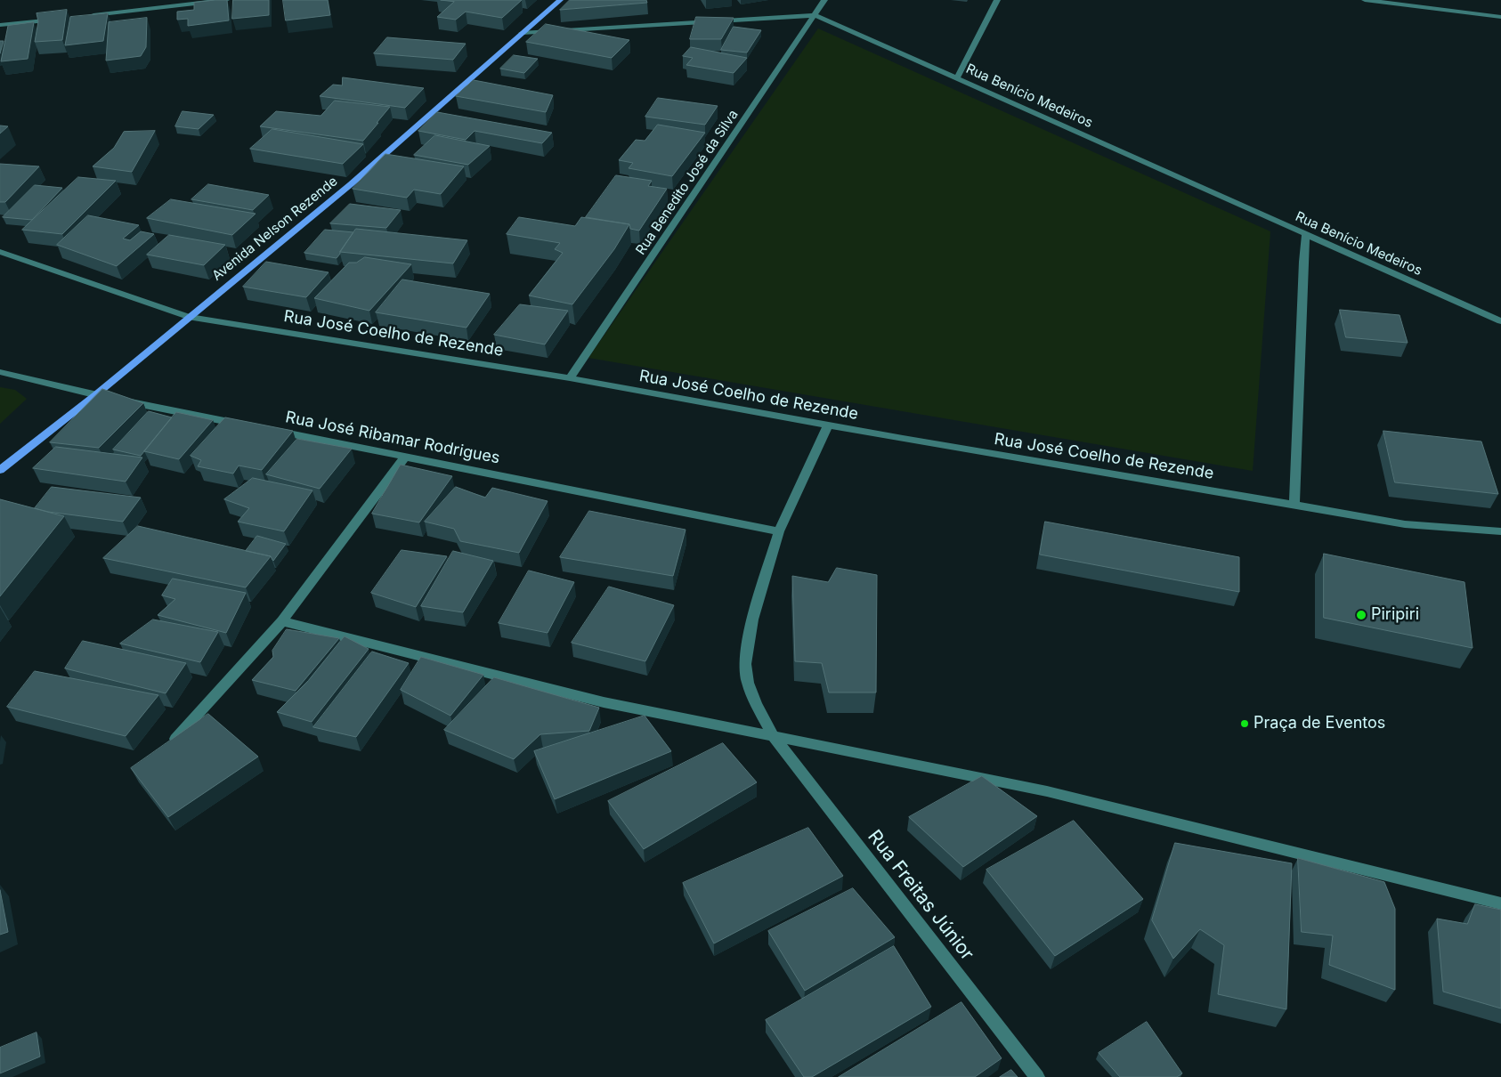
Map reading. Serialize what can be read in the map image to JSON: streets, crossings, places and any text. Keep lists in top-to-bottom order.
{
  "streets": {
    "main road": ["Avenida Nelson Rezende"],
    "street": [
      "Rua Benício Medeiros",
      "Rua Benedito José da Silva",
      "Rua José Coelho de Rezende",
      "Rua José Ribamar Rodrigues",
      "Rua Freitas Júnior"
    ]
  },
  "crossings": [
    ["Rua Benício Medeiros", "Rua Benedito José da Silva"],
    ["Rua Benício Medeiros", "Avenida Nelson Rezende"],
    ["Rua Benedito José da Silva", "Rua José Coelho de Rezende"],
    ["Avenida Nelson Rezende", "Rua José Coelho de Rezende"],
    ["Rua José Coelho de Rezende", "Rua Freitas Júnior"],
    ["Rua José Ribamar Rodrigues", "Rua Freitas Júnior"]
  ],
  "places": ["Piripiri", "Praça de Eventos"]
}
